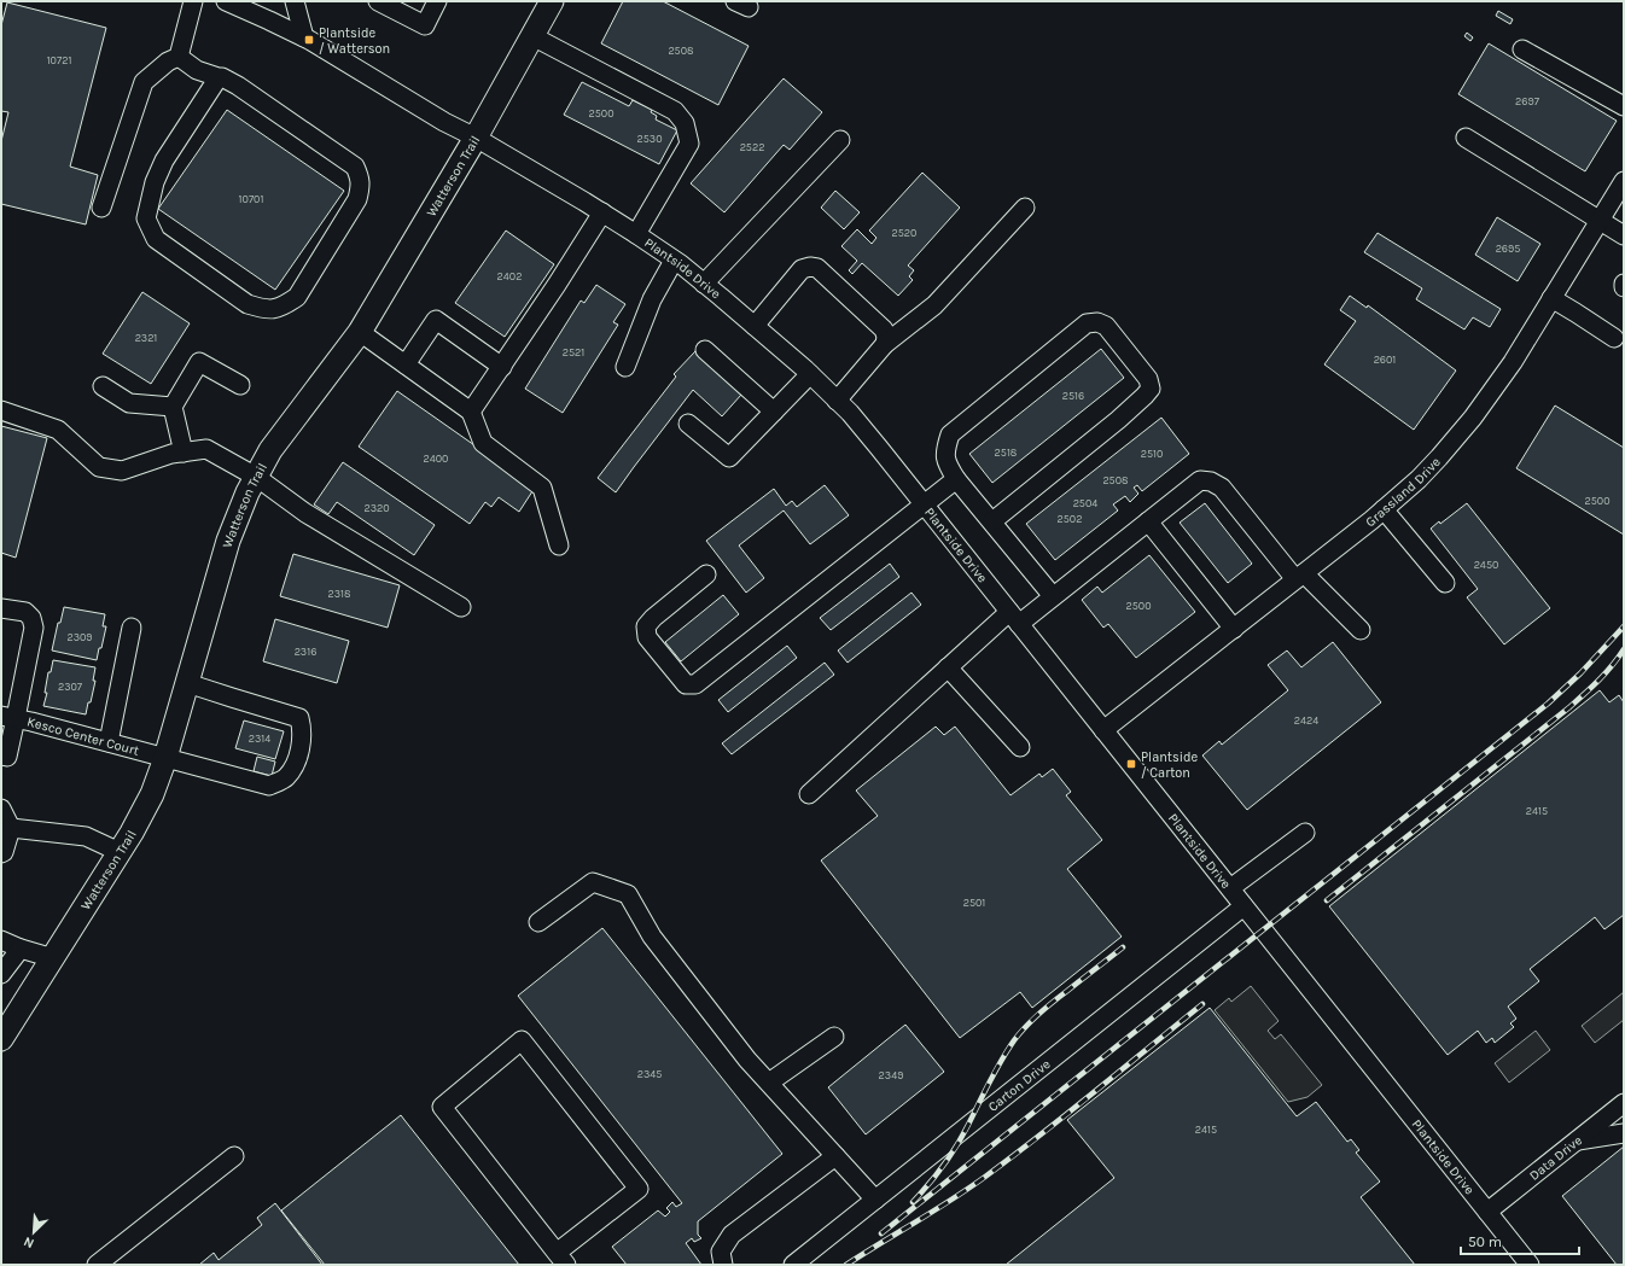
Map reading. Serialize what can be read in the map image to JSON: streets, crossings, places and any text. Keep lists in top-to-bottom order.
{
  "streets": {
    "main road": ["Watterson Trail"],
    "street": [
      "Plantside Drive",
      "Grassland Drive",
      "Kesco Center Court",
      "Carton Drive",
      "Data Drive"
    ]
  },
  "crossings": [
    ["Watterson Trail", "Plantside Drive"],
    ["Watterson Trail", "Kesco Center Court"],
    ["Plantside Drive", "Grassland Drive"],
    ["Plantside Drive", "Carton Drive"],
    ["Plantside Drive", "Data Drive"]
  ],
  "places": {
    "transit": ["Plantside / Watterson", "Plantside / Carton"]
  },
  "house_numbers": [
    "2508",
    "10721",
    "2697",
    "2500",
    "2530",
    "2522",
    "10701",
    "2520",
    "2695",
    "2402",
    "2321",
    "2521",
    "2601",
    "2516",
    "2518",
    "2510",
    "2400",
    "2508",
    "2500",
    "2504",
    "2320",
    "2502",
    "2450",
    "2318",
    "2500",
    "2309",
    "2316",
    "2307",
    "2424",
    "2314",
    "2415",
    "2501",
    "2345",
    "2349",
    "2415"
  ],
  "scale_bar": "50 m",
  "north": "bottom left"
}
